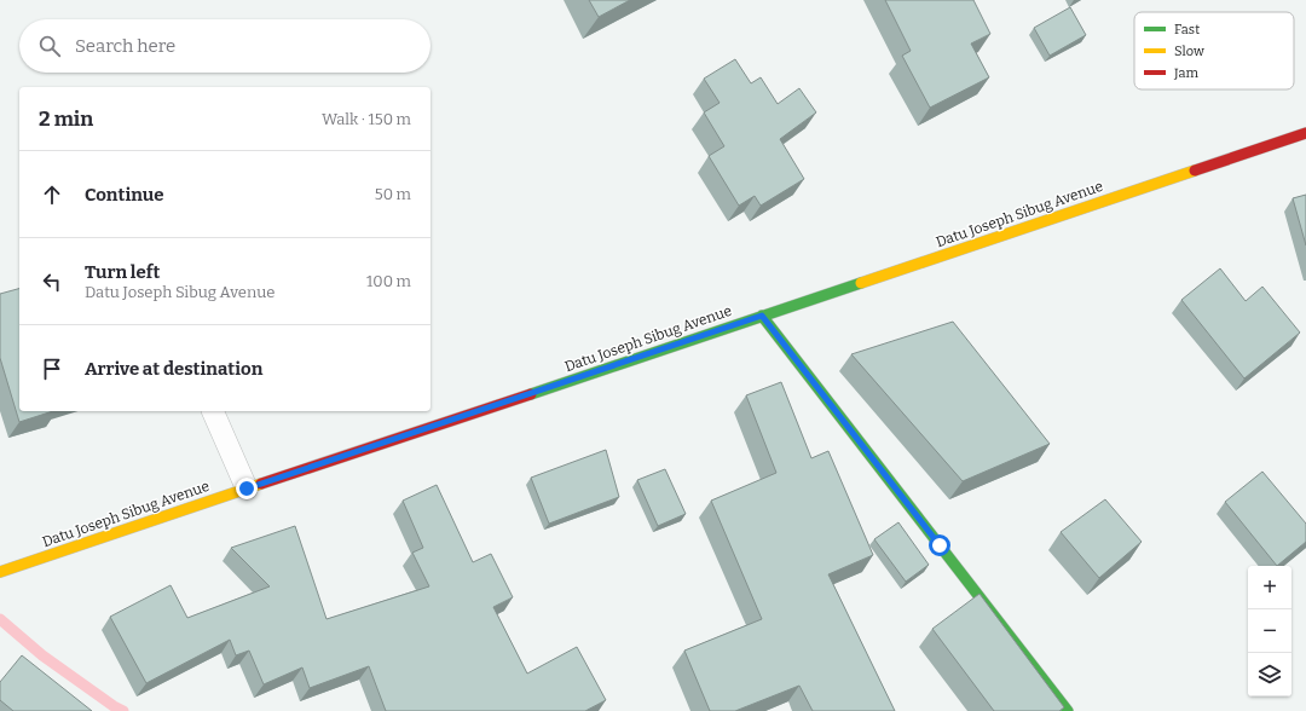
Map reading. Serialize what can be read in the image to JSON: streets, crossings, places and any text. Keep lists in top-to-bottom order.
{
  "streets": {
    "main road": ["Datu Joseph Sibug Avenue"]
  },
  "legend": ["Fast", "Slow", "Jam"],
  "page": {
    "search": "Search here",
    "heading": ["2 min", "Walk · 150 m"],
    "list": [
      ["Continue", "50 m"],
      ["Turn left", "Datu Joseph Sibug Avenue", "100 m"],
      "Arrive at destination"
    ],
    "map_buttons": ["+", "−"]
  }
}
